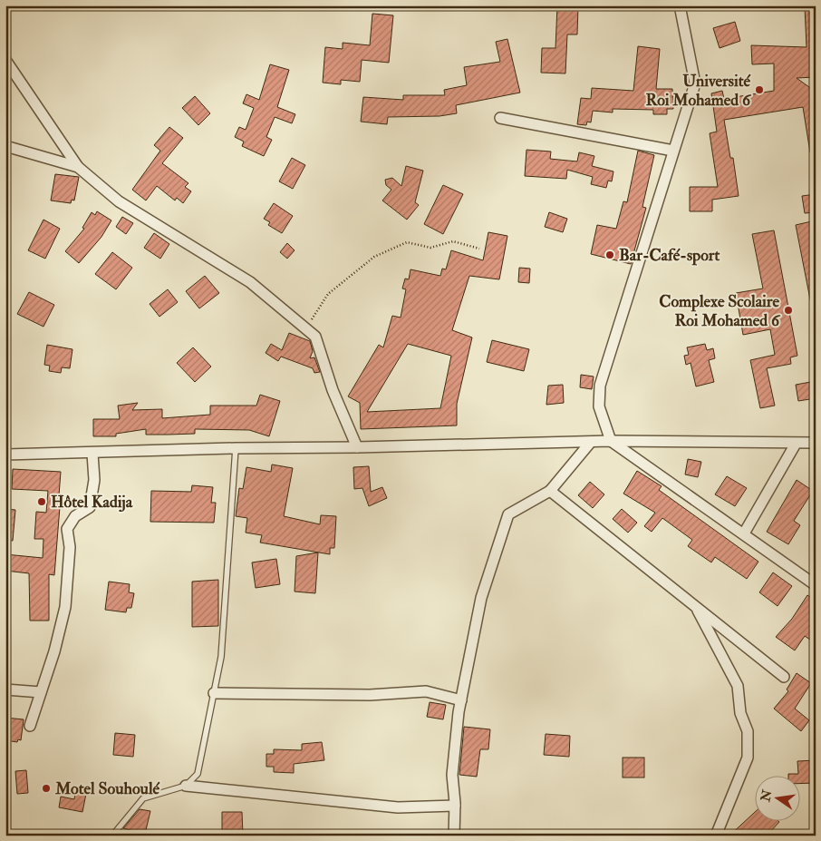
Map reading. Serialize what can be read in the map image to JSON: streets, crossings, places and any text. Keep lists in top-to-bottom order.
{
  "places": [
    "Université Roi Mohamed 6",
    "Bar-Café-sport",
    "Complexe Scolaire Roi Mohamed 6",
    "Hôtel Kadija",
    "Motel Souhoulé"
  ],
  "north": "left"
}
